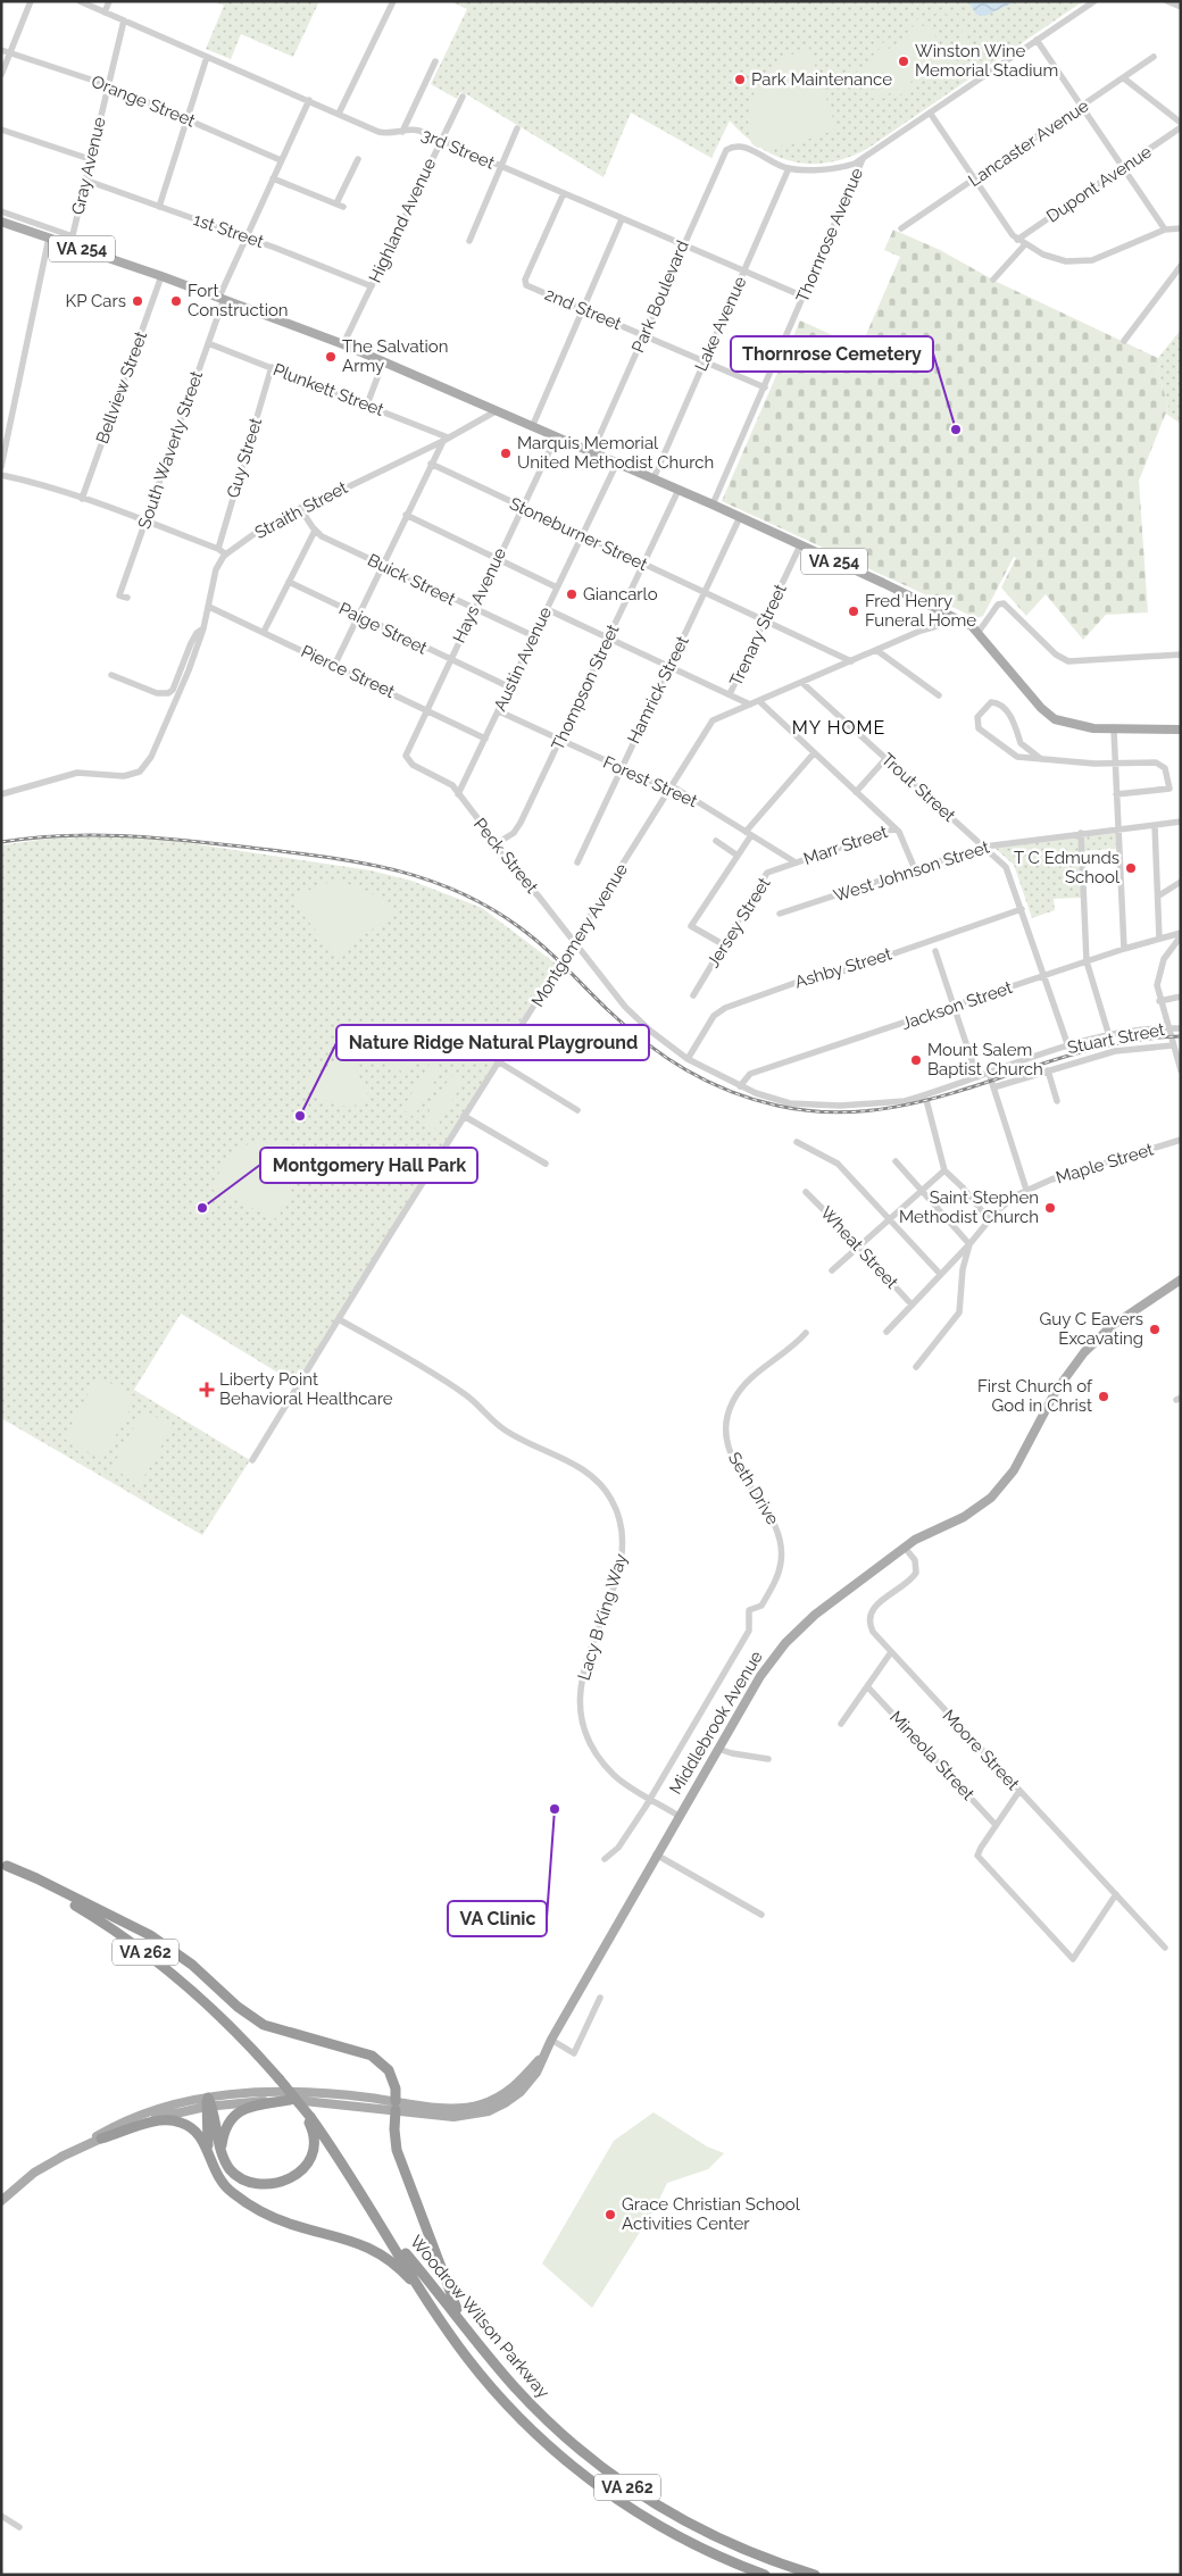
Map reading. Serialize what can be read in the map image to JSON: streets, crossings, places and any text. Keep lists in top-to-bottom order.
{
  "streets": {
    "highway": ["VA 262", "Woodrow Wilson Parkway"],
    "main road": ["VA 254", "Middlebrook Avenue"],
    "street": [
      "Orange Street",
      "Lancaster Avenue",
      "3rd Street",
      "Gray Avenue",
      "Dupont Avenue",
      "Highland Avenue",
      "1st Street",
      "Thornrose Avenue",
      "Park Boulevard",
      "2nd Street",
      "Lake Avenue",
      "Bellview Street",
      "Plunkett Street",
      "South Waverly Street",
      "Guy Street",
      "Straith Street",
      "Stoneburner Street",
      "Buick Street",
      "Hays Avenue",
      "Paige Street",
      "Trenary Street",
      "Austin Avenue",
      "Pierce Street",
      "Thompson Street",
      "Hamrick Street",
      "Forest Street",
      "Trout Street",
      "Marr Street",
      "Peck Street",
      "West Johnson Street",
      "Jersey Street",
      "Montgomery Avenue",
      "Ashby Street",
      "Jackson Street",
      "Stuart Street",
      "Maple Street",
      "Wheat Street",
      "Seth Drive",
      "Lacy B King Way",
      "Moore Street",
      "Mineola Street"
    ]
  },
  "crossings": [
    ["Orange Street", "Gray Avenue"],
    ["Orange Street", "South Waverly Street"],
    ["3rd Street", "Gray Avenue"],
    ["3rd Street", "Highland Avenue"],
    ["3rd Street", "Thornrose Avenue"],
    ["3rd Street", "Park Boulevard"],
    ["3rd Street", "2nd Street"],
    ["3rd Street", "Lake Avenue"],
    ["3rd Street", "South Waverly Street"],
    ["Gray Avenue", "1st Street"],
    ["Gray Avenue", "VA 254"],
    ["Highland Avenue", "1st Street"],
    ["Highland Avenue", "VA 254"],
    ["1st Street", "South Waverly Street"],
    ["Thornrose Avenue", "VA 254"],
    ["Thornrose Avenue", "2nd Street"],
    ["VA 254", "Park Boulevard"],
    ["VA 254", "Lake Avenue"],
    ["VA 254", "Bellview Street"],
    ["VA 254", "South Waverly Street"],
    ["VA 254", "Straith Street"],
    ["VA 254", "Hays Avenue"],
    ["VA 254", "Trenary Street"],
    ["VA 254", "Austin Avenue"],
    ["VA 254", "Thompson Street"],
    ["VA 254", "Hamrick Street"],
    ["VA 254", "Montgomery Avenue"],
    ["Park Boulevard", "2nd Street"],
    ["Park Boulevard", "Lake Avenue"],
    ["2nd Street", "Lake Avenue"],
    ["Plunkett Street", "South Waverly Street"],
    ["Plunkett Street", "Guy Street"],
    ["Plunkett Street", "Straith Street"],
    ["Straith Street", "Pierce Street"],
    ["Stoneburner Street", "Hays Avenue"],
    ["Stoneburner Street", "Trenary Street"],
    ["Stoneburner Street", "Austin Avenue"],
    ["Stoneburner Street", "Thompson Street"],
    ["Stoneburner Street", "Hamrick Street"],
    ["Stoneburner Street", "Montgomery Avenue"],
    ["Buick Street", "Hays Avenue"],
    ["Buick Street", "Austin Avenue"],
    ["Hays Avenue", "Paige Street"],
    ["Hays Avenue", "Pierce Street"],
    ["Hays Avenue", "Peck Street"],
    ["Paige Street", "Austin Avenue"],
    ["Austin Avenue", "Pierce Street"],
    ["Austin Avenue", "Forest Street"],
    ["Austin Avenue", "Peck Street"],
    ["Thompson Street", "Forest Street"],
    ["Thompson Street", "Peck Street"],
    ["Hamrick Street", "Forest Street"],
    ["Forest Street", "Marr Street"],
    ["Forest Street", "Jersey Street"],
    ["Forest Street", "Montgomery Avenue"],
    ["Trout Street", "West Johnson Street"],
    ["Trout Street", "Montgomery Avenue"],
    ["Trout Street", "Ashby Street"],
    ["Trout Street", "Jackson Street"],
    ["Trout Street", "Stuart Street"],
    ["Marr Street", "Jersey Street"],
    ["Peck Street", "Montgomery Avenue"],
    ["Peck Street", "Stuart Street"],
    ["Montgomery Avenue", "Stuart Street"],
    ["Montgomery Avenue", "Lacy B King Way"],
    ["Ashby Street", "Stuart Street"],
    ["Jackson Street", "Stuart Street"],
    ["Maple Street", "Wheat Street"],
    ["Seth Drive", "Lacy B King Way"],
    ["Lacy B King Way", "Middlebrook Avenue"],
    ["Middlebrook Avenue", "Moore Street"],
    ["VA 262", "Woodrow Wilson Parkway"]
  ],
  "districts": ["MY HOME"],
  "places": {
    "other": [
      "Winston Wine Memorial Stadium",
      "Park Maintenance",
      "KP Cars",
      "Fort Construction",
      "The Salvation Army",
      "Thornrose Cemetery",
      "Marquis Memorial United Methodist Church",
      "Giancarlo",
      "Fred Henry Funeral Home",
      "T C Edmunds School",
      "Mount Salem Baptist Church",
      "Nature Ridge Natural Playground",
      "Montgomery Hall Park",
      "Saint Stephen Methodist Church",
      "Guy C Eavers Excavating",
      "First Church of God in Christ",
      "VA Clinic",
      "Grace Christian School Activities Center"
    ],
    "health": ["Liberty Point Behavioral Healthcare"]
  }
}
